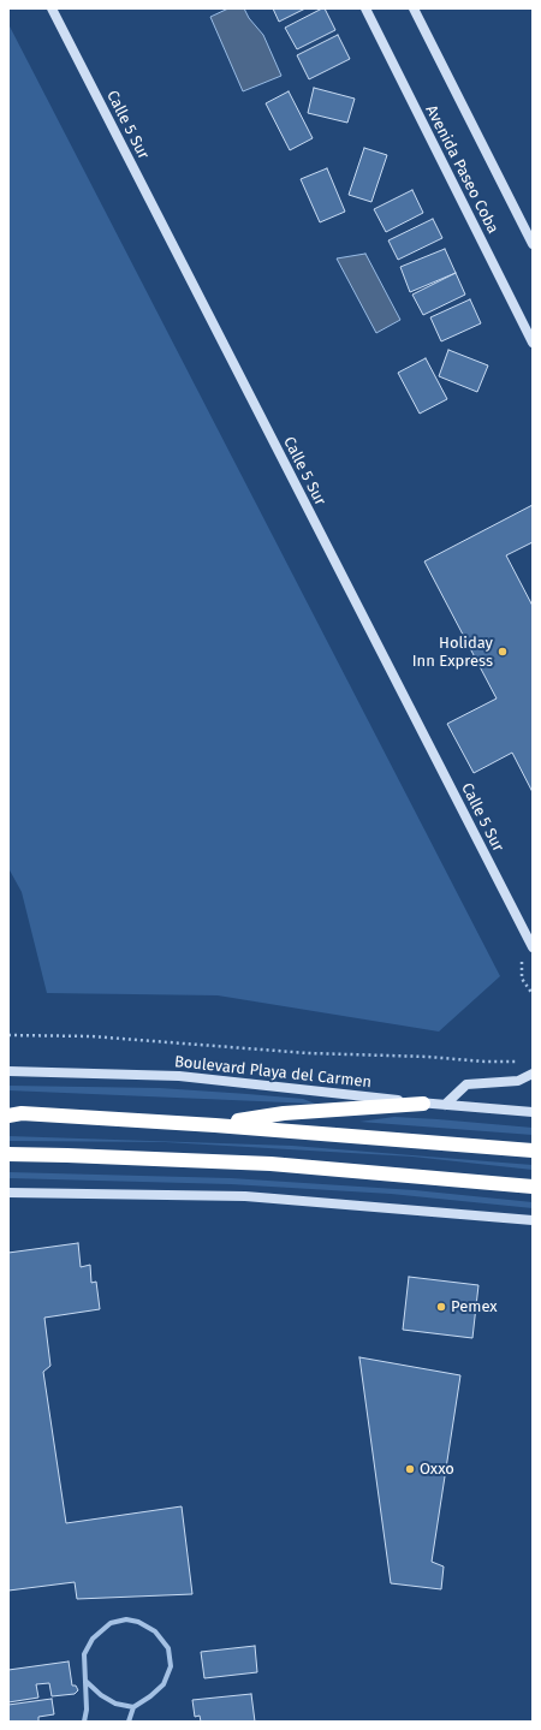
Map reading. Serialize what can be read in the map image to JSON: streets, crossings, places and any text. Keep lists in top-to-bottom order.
{
  "streets": {
    "main road": ["Calle 5 Sur", "Avenida Paseo Coba", "Boulevard Playa del Carmen"]
  },
  "places": ["Holiday Inn Express", "Pemex", "Oxxo"]
}
